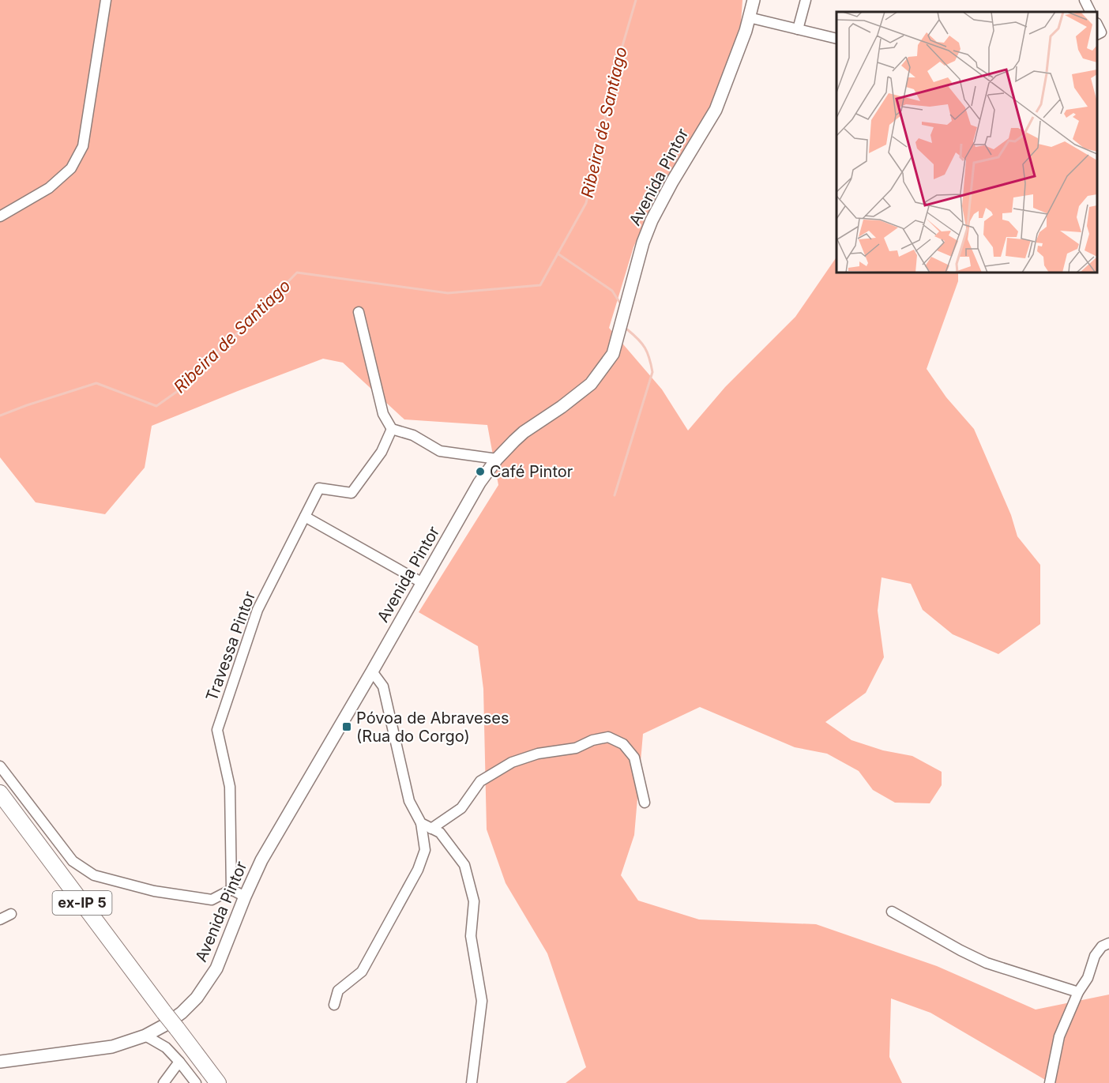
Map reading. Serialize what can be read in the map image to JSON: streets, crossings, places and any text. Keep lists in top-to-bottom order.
{
  "streets": {
    "highway": ["ex-IP 5"],
    "street": ["Avenida Pintor", "Travessa Pintor"]
  },
  "water": ["Ribeira de Santiago"],
  "places": {
    "other": ["Café Pintor"],
    "transit": ["Póvoa de Abraveses (Rua do Corgo)"]
  }
}
